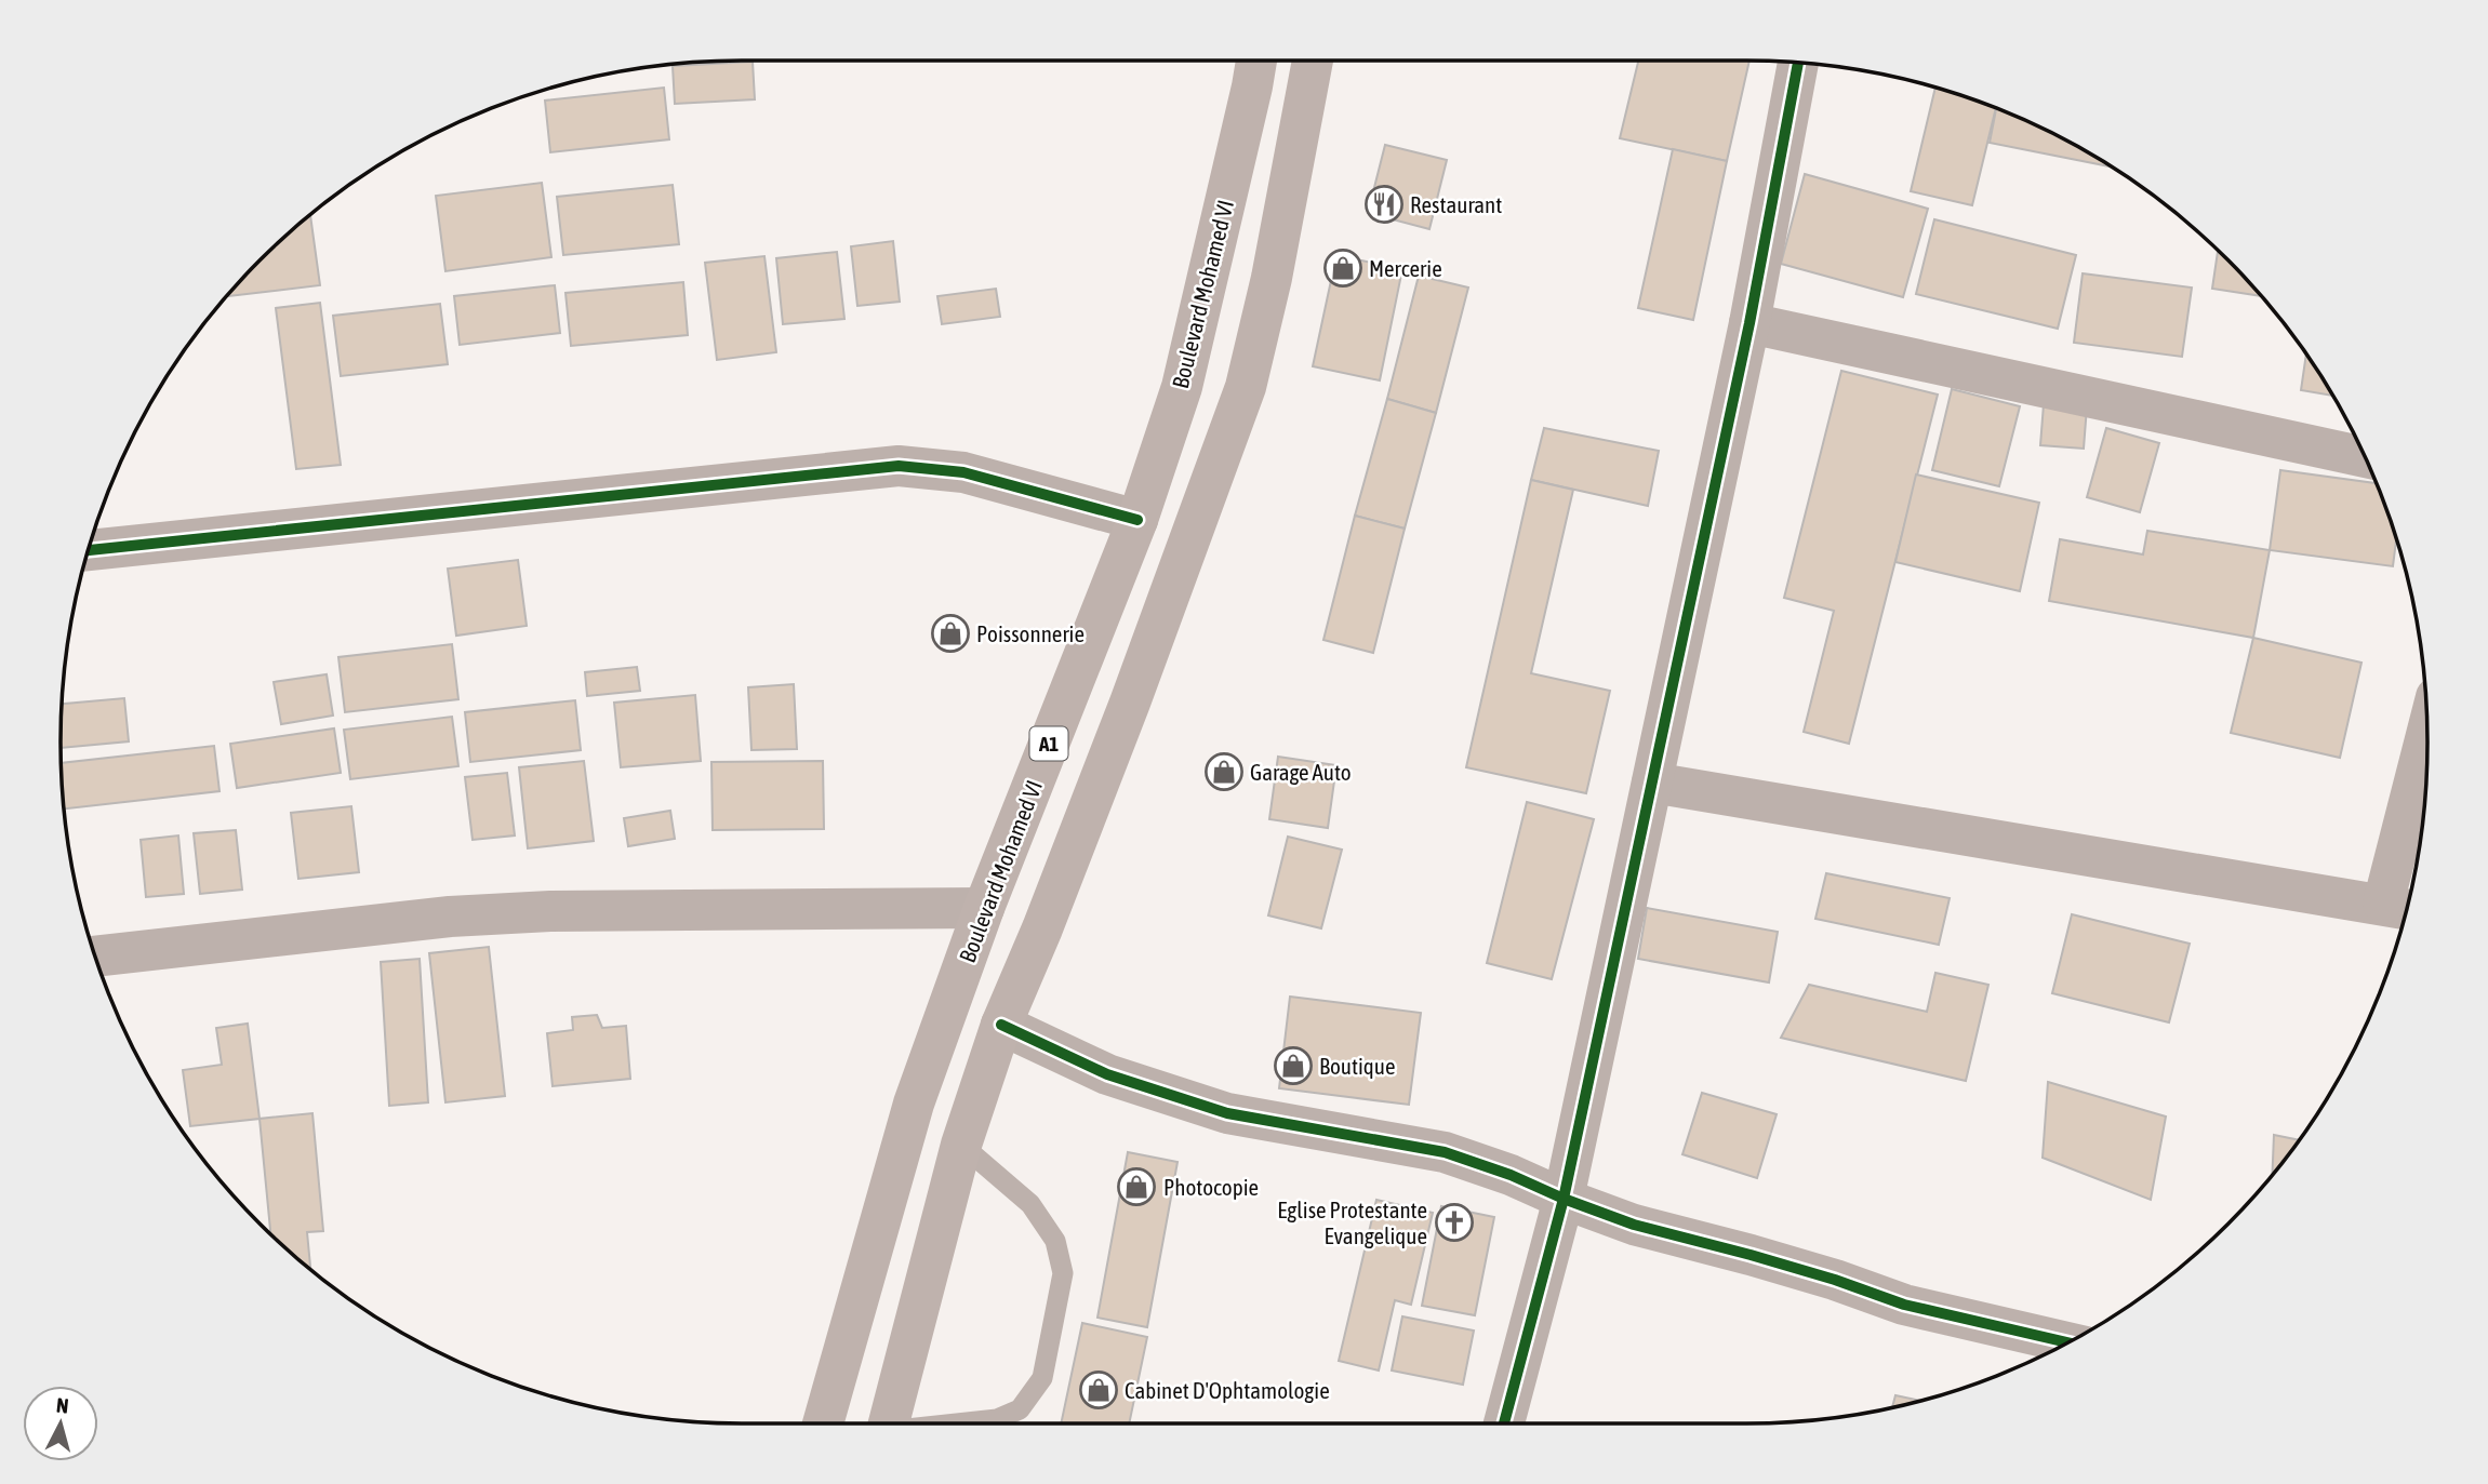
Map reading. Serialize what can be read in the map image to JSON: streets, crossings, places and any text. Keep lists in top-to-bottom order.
{
  "streets": {
    "main road": ["Boulevard Mohamed VI", "A1"]
  },
  "places": {
    "restaurant": ["Restaurant"],
    "shop": [
      "Mercerie",
      "Poissonnerie",
      "Garage Auto",
      "Boutique",
      "Photocopie",
      "Cabinet D'Ophtamologie"
    ],
    "church": ["Eglise Protestante Evangelique"]
  },
  "north": "top"
}
